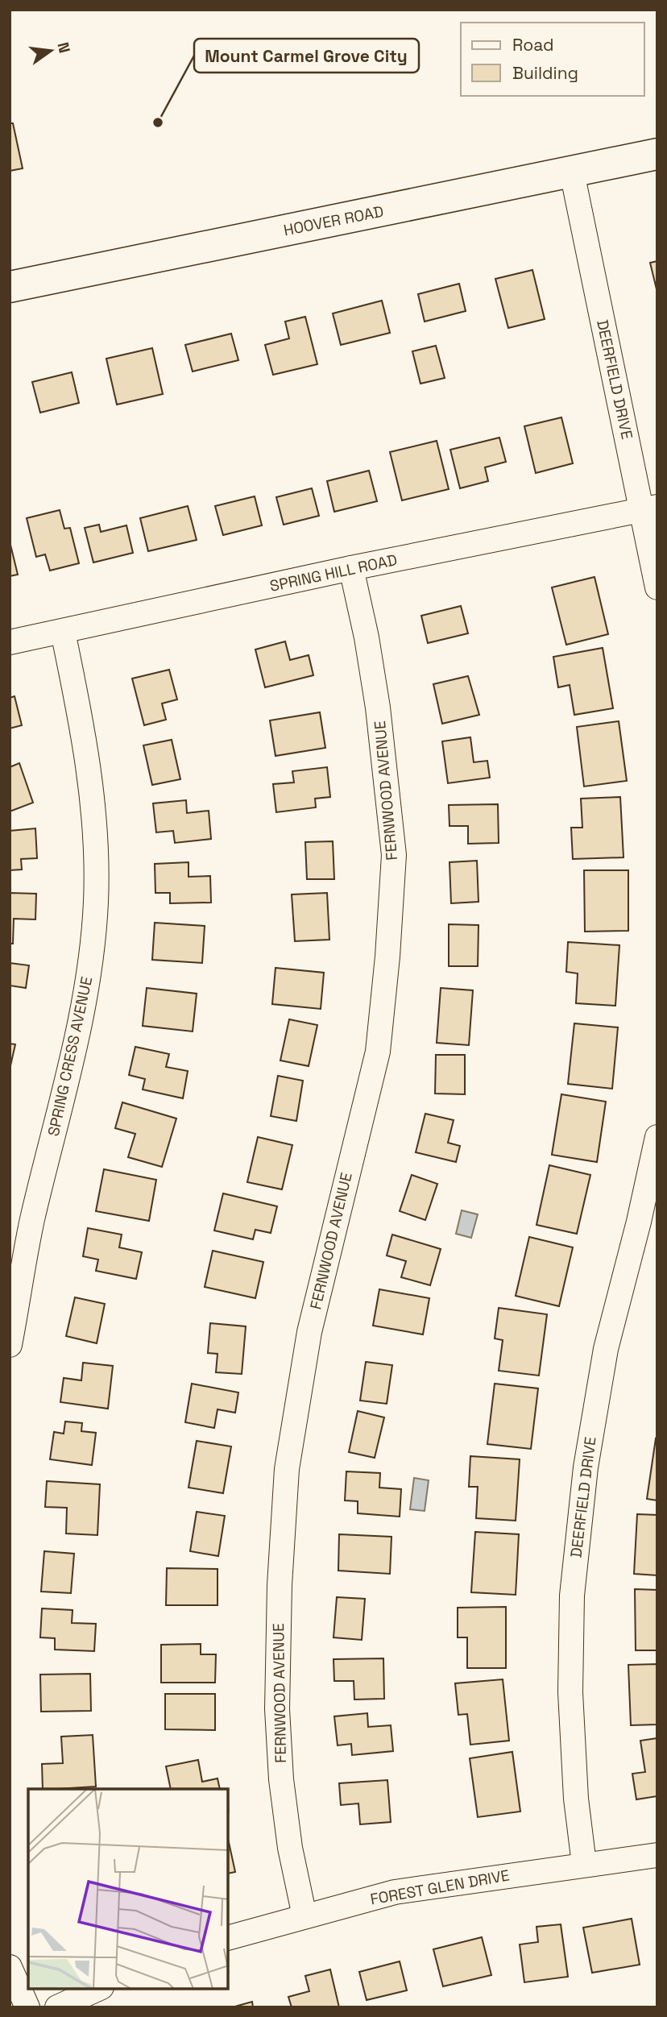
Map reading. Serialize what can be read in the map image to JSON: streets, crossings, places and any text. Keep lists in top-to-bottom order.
{
  "streets": {
    "main road": ["HOOVER ROAD"],
    "street": [
      "DEERFIELD DRIVE",
      "SPRING HILL ROAD",
      "FERNWOOD AVENUE",
      "SPRING CRESS AVENUE",
      "FOREST GLEN DRIVE"
    ]
  },
  "crossings": [
    ["HOOVER ROAD", "DEERFIELD DRIVE"],
    ["DEERFIELD DRIVE", "SPRING HILL ROAD"],
    ["DEERFIELD DRIVE", "FOREST GLEN DRIVE"],
    ["SPRING HILL ROAD", "FERNWOOD AVENUE"],
    ["SPRING HILL ROAD", "SPRING CRESS AVENUE"],
    ["FERNWOOD AVENUE", "FOREST GLEN DRIVE"]
  ],
  "places": ["Mount Carmel Grove City"],
  "legend": ["Road", "Building"],
  "north": "right"
}
